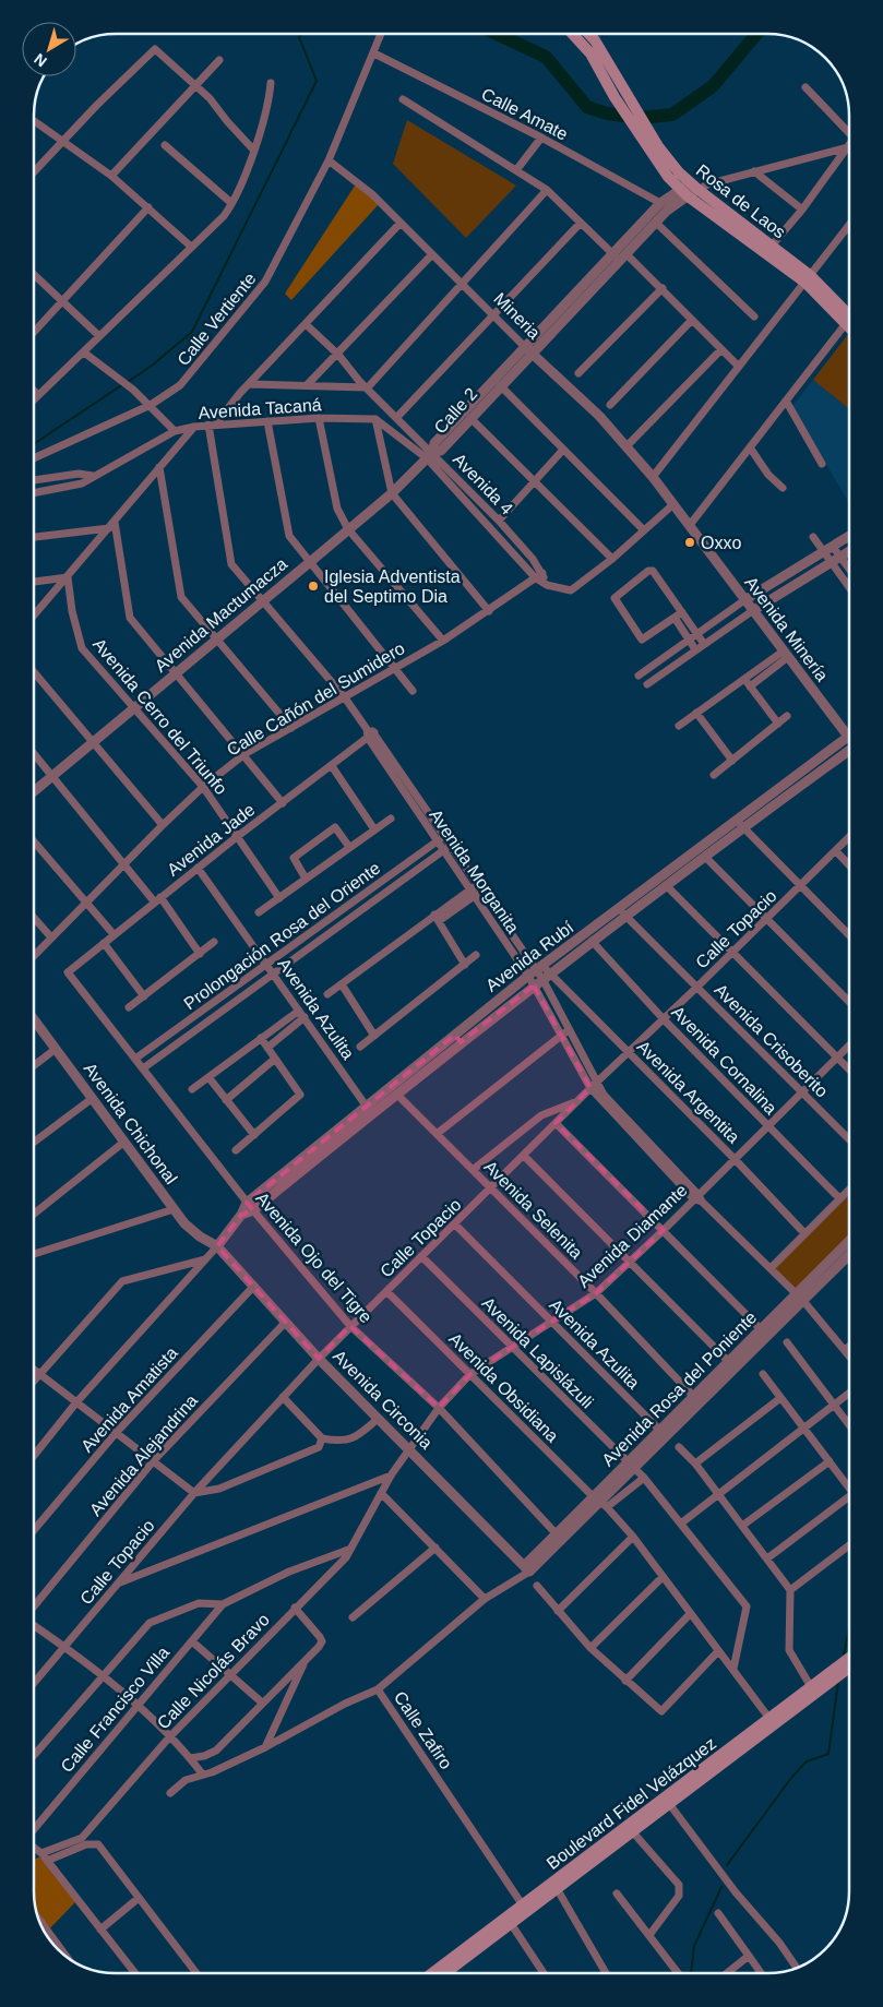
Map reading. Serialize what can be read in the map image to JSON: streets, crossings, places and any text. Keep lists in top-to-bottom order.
{
  "streets": {
    "main road": ["Rosa de Laos", "Boulevard Fidel Velázquez"],
    "street": [
      "Calle Amate",
      "Mineria",
      "Calle Vertiente",
      "Avenida Tacaná",
      "Calle 2",
      "Avenida 4",
      "Avenida Mactumacza",
      "Avenida Minería",
      "Calle Cañón del Sumidero",
      "Avenida Cerro del Triunfo",
      "Avenida Jade",
      "Avenida Morganita",
      "Calle Topacio",
      "Prolongación Rosa del Oriente",
      "Avenida Rubí",
      "Avenida Azulita",
      "Avenida Crisoberito",
      "Avenida Cornalina",
      "Avenida Argentita",
      "Avenida Chichonal",
      "Avenida Selenita",
      "Avenida Diamante",
      "Avenida Ojo del Tigre",
      "Avenida Lapislázuli",
      "Avenida Obsidiana",
      "Avenida Rosa del Poniente",
      "Avenida Amatista",
      "Avenida Circonia",
      "Avenida Alejandrina",
      "Calle Nicolás Bravo",
      "Calle Francisco Villa",
      "Calle Zafiro"
    ]
  },
  "crossings": [
    ["Calle Amate", "Calle Vertiente"],
    ["Calle Amate", "Calle 2"],
    ["Mineria", "Calle Vertiente"],
    ["Mineria", "Calle 2"],
    ["Mineria", "Avenida Minería"],
    ["Avenida Tacaná", "Avenida Morganita"],
    ["Calle 2", "Avenida 4"],
    ["Calle 2", "Avenida Mactumacza"],
    ["Avenida 4", "Avenida Mactumacza"],
    ["Avenida 4", "Calle Cañón del Sumidero"],
    ["Avenida Mactumacza", "Avenida Cerro del Triunfo"],
    ["Avenida Mactumacza", "Avenida Morganita"],
    ["Avenida Minería", "Avenida Rubí"],
    ["Calle Cañón del Sumidero", "Avenida Cerro del Triunfo"],
    ["Calle Cañón del Sumidero", "Avenida Morganita"],
    ["Avenida Cerro del Triunfo", "Avenida Jade"],
    ["Avenida Jade", "Avenida Morganita"],
    ["Avenida Jade", "Avenida Azulita"],
    ["Avenida Jade", "Avenida Ojo del Tigre"],
    ["Avenida Morganita", "Calle Topacio"],
    ["Avenida Morganita", "Prolongación Rosa del Oriente"],
    ["Avenida Morganita", "Avenida Rubí"],
    ["Avenida Morganita", "Avenida Argentita"],
    ["Calle Topacio", "Avenida Azulita"],
    ["Calle Topacio", "Avenida Crisoberito"],
    ["Calle Topacio", "Avenida Cornalina"],
    ["Calle Topacio", "Avenida Argentita"],
    ["Calle Topacio", "Avenida Selenita"],
    ["Calle Topacio", "Avenida Ojo del Tigre"],
    ["Calle Topacio", "Avenida Lapislázuli"],
    ["Calle Topacio", "Avenida Obsidiana"],
    ["Calle Topacio", "Avenida Circonia"],
    ["Prolongación Rosa del Oriente", "Avenida Azulita"],
    ["Prolongación Rosa del Oriente", "Avenida Ojo del Tigre"],
    ["Avenida Rubí", "Avenida Azulita"],
    ["Avenida Rubí", "Avenida Crisoberito"],
    ["Avenida Rubí", "Avenida Cornalina"],
    ["Avenida Rubí", "Avenida Argentita"],
    ["Avenida Rubí", "Avenida Chichonal"],
    ["Avenida Rubí", "Avenida Selenita"],
    ["Avenida Rubí", "Avenida Ojo del Tigre"],
    ["Avenida Rubí", "Avenida Circonia"],
    ["Avenida Azulita", "Avenida Diamante"],
    ["Avenida Azulita", "Avenida Rosa del Poniente"],
    ["Avenida Crisoberito", "Avenida Diamante"],
    ["Avenida Cornalina", "Avenida Diamante"],
    ["Avenida Argentita", "Avenida Diamante"],
    ["Avenida Chichonal", "Avenida Circonia"],
    ["Avenida Selenita", "Avenida Diamante"],
    ["Avenida Selenita", "Avenida Rosa del Poniente"],
    ["Avenida Diamante", "Avenida Ojo del Tigre"],
    ["Avenida Diamante", "Avenida Lapislázuli"],
    ["Avenida Diamante", "Avenida Obsidiana"],
    ["Avenida Diamante", "Avenida Circonia"],
    ["Avenida Diamante", "Calle Nicolás Bravo"],
    ["Avenida Lapislázuli", "Avenida Obsidiana"],
    ["Avenida Obsidiana", "Boulevard Fidel Velázquez"],
    ["Avenida Amatista", "Avenida Circonia"],
    ["Avenida Circonia", "Avenida Alejandrina"],
    ["Avenida Circonia", "Calle Zafiro"],
    ["Calle Zafiro", "Boulevard Fidel Velázquez"]
  ],
  "places": ["Oxxo", "Iglesia Adventista del Septimo Dia"],
  "north": "bottom left"
}
